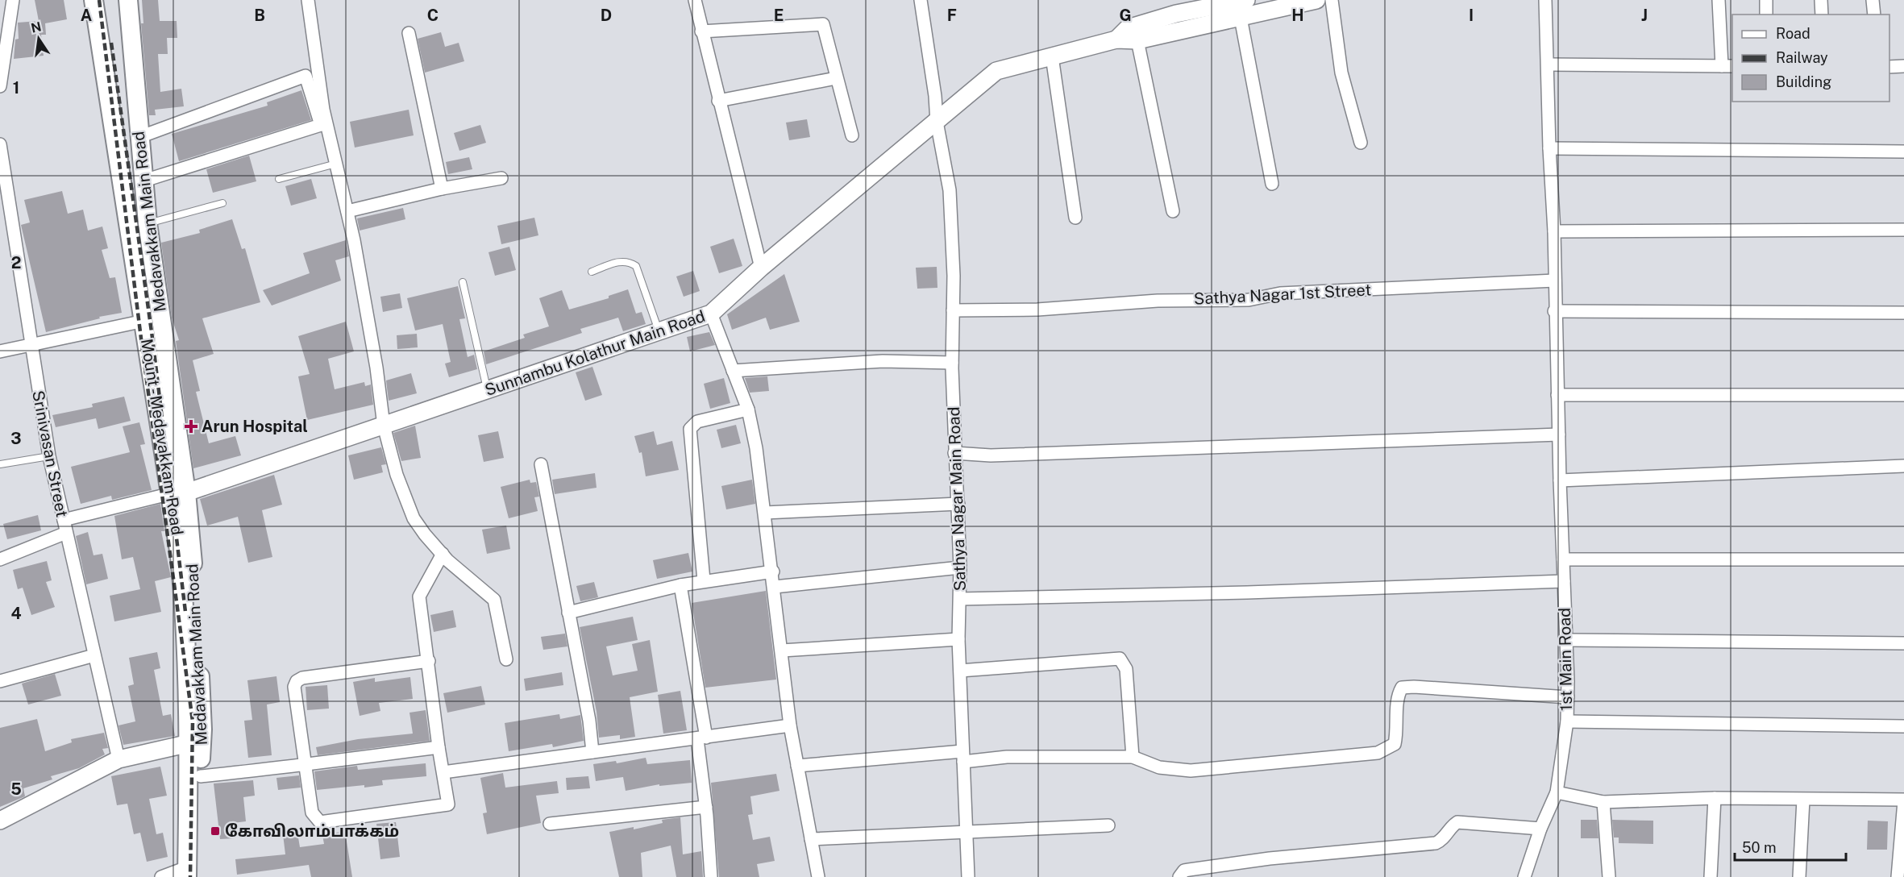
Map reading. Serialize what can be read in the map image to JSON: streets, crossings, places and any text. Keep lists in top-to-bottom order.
{
  "streets": {
    "main road": ["Medavakkam Main Road", "Mount - Medavakkam Road"],
    "street": [
      "Sathya Nagar 1st Street",
      "Sunnambu Kolathur Main Road",
      "Srinivasan Street",
      "Sathya Nagar Main Road",
      "1st Main Road"
    ]
  },
  "crossings": [
    ["Medavakkam Main Road", "Sunnambu Kolathur Main Road"],
    ["Medavakkam Main Road", "Mount - Medavakkam Road"],
    ["Sathya Nagar 1st Street", "Sathya Nagar Main Road"],
    ["Sathya Nagar 1st Street", "1st Main Road"],
    ["Sunnambu Kolathur Main Road", "Mount - Medavakkam Road"],
    ["Sunnambu Kolathur Main Road", "Sathya Nagar Main Road"]
  ],
  "places": {
    "health": ["Arun Hospital"],
    "transit": ["கோவிலாம்பாக்கம்"]
  },
  "legend": ["Road", "Railway", "Building"],
  "scale_bar": "50 m",
  "north": "top",
  "grid": {
    "columns": [
      "A",
      "B",
      "C",
      "D",
      "E",
      "F",
      "G",
      "H",
      "I",
      "J"
    ],
    "rows": [
      "1",
      "2",
      "3",
      "4",
      "5"
    ]
  }
}
